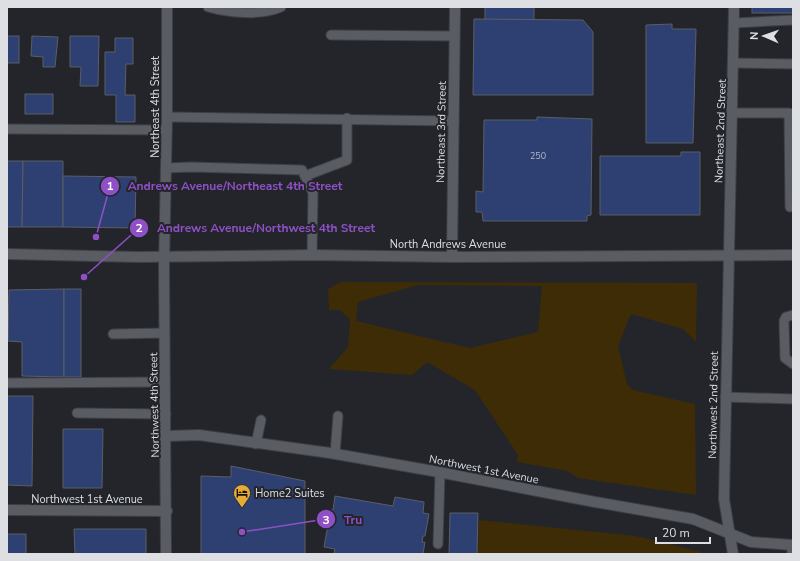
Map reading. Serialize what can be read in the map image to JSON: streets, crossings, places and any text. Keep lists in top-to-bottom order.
{
  "streets": {
    "street": [
      "Northeast 4th Street",
      "Northeast 2nd Street",
      "Northeast 3rd Street",
      "North Andrews Avenue",
      "Northwest 4th Street",
      "Northwest 2nd Street",
      "Northwest 1st Avenue"
    ]
  },
  "crossings": [
    ["Northeast 4th Street", "North Andrews Avenue"],
    ["Northeast 4th Street", "Northwest 4th Street"],
    ["Northeast 2nd Street", "North Andrews Avenue"],
    ["Northeast 2nd Street", "Northwest 2nd Street"],
    ["Northeast 3rd Street", "North Andrews Avenue"],
    ["North Andrews Avenue", "Northwest 4th Street"],
    ["North Andrews Avenue", "Northwest 2nd Street"],
    ["Northwest 4th Street", "Northwest 1st Avenue"],
    ["Northwest 2nd Street", "Northwest 1st Avenue"]
  ],
  "places": {
    "other": ["Andrews Avenue/Northeast 4th Street", "Andrews Avenue/Northwest 4th Street", "Tru"],
    "hotel": ["Home2 Suites"]
  },
  "house_numbers": ["250"],
  "scale_bar": "20 m",
  "north": "left"
}
